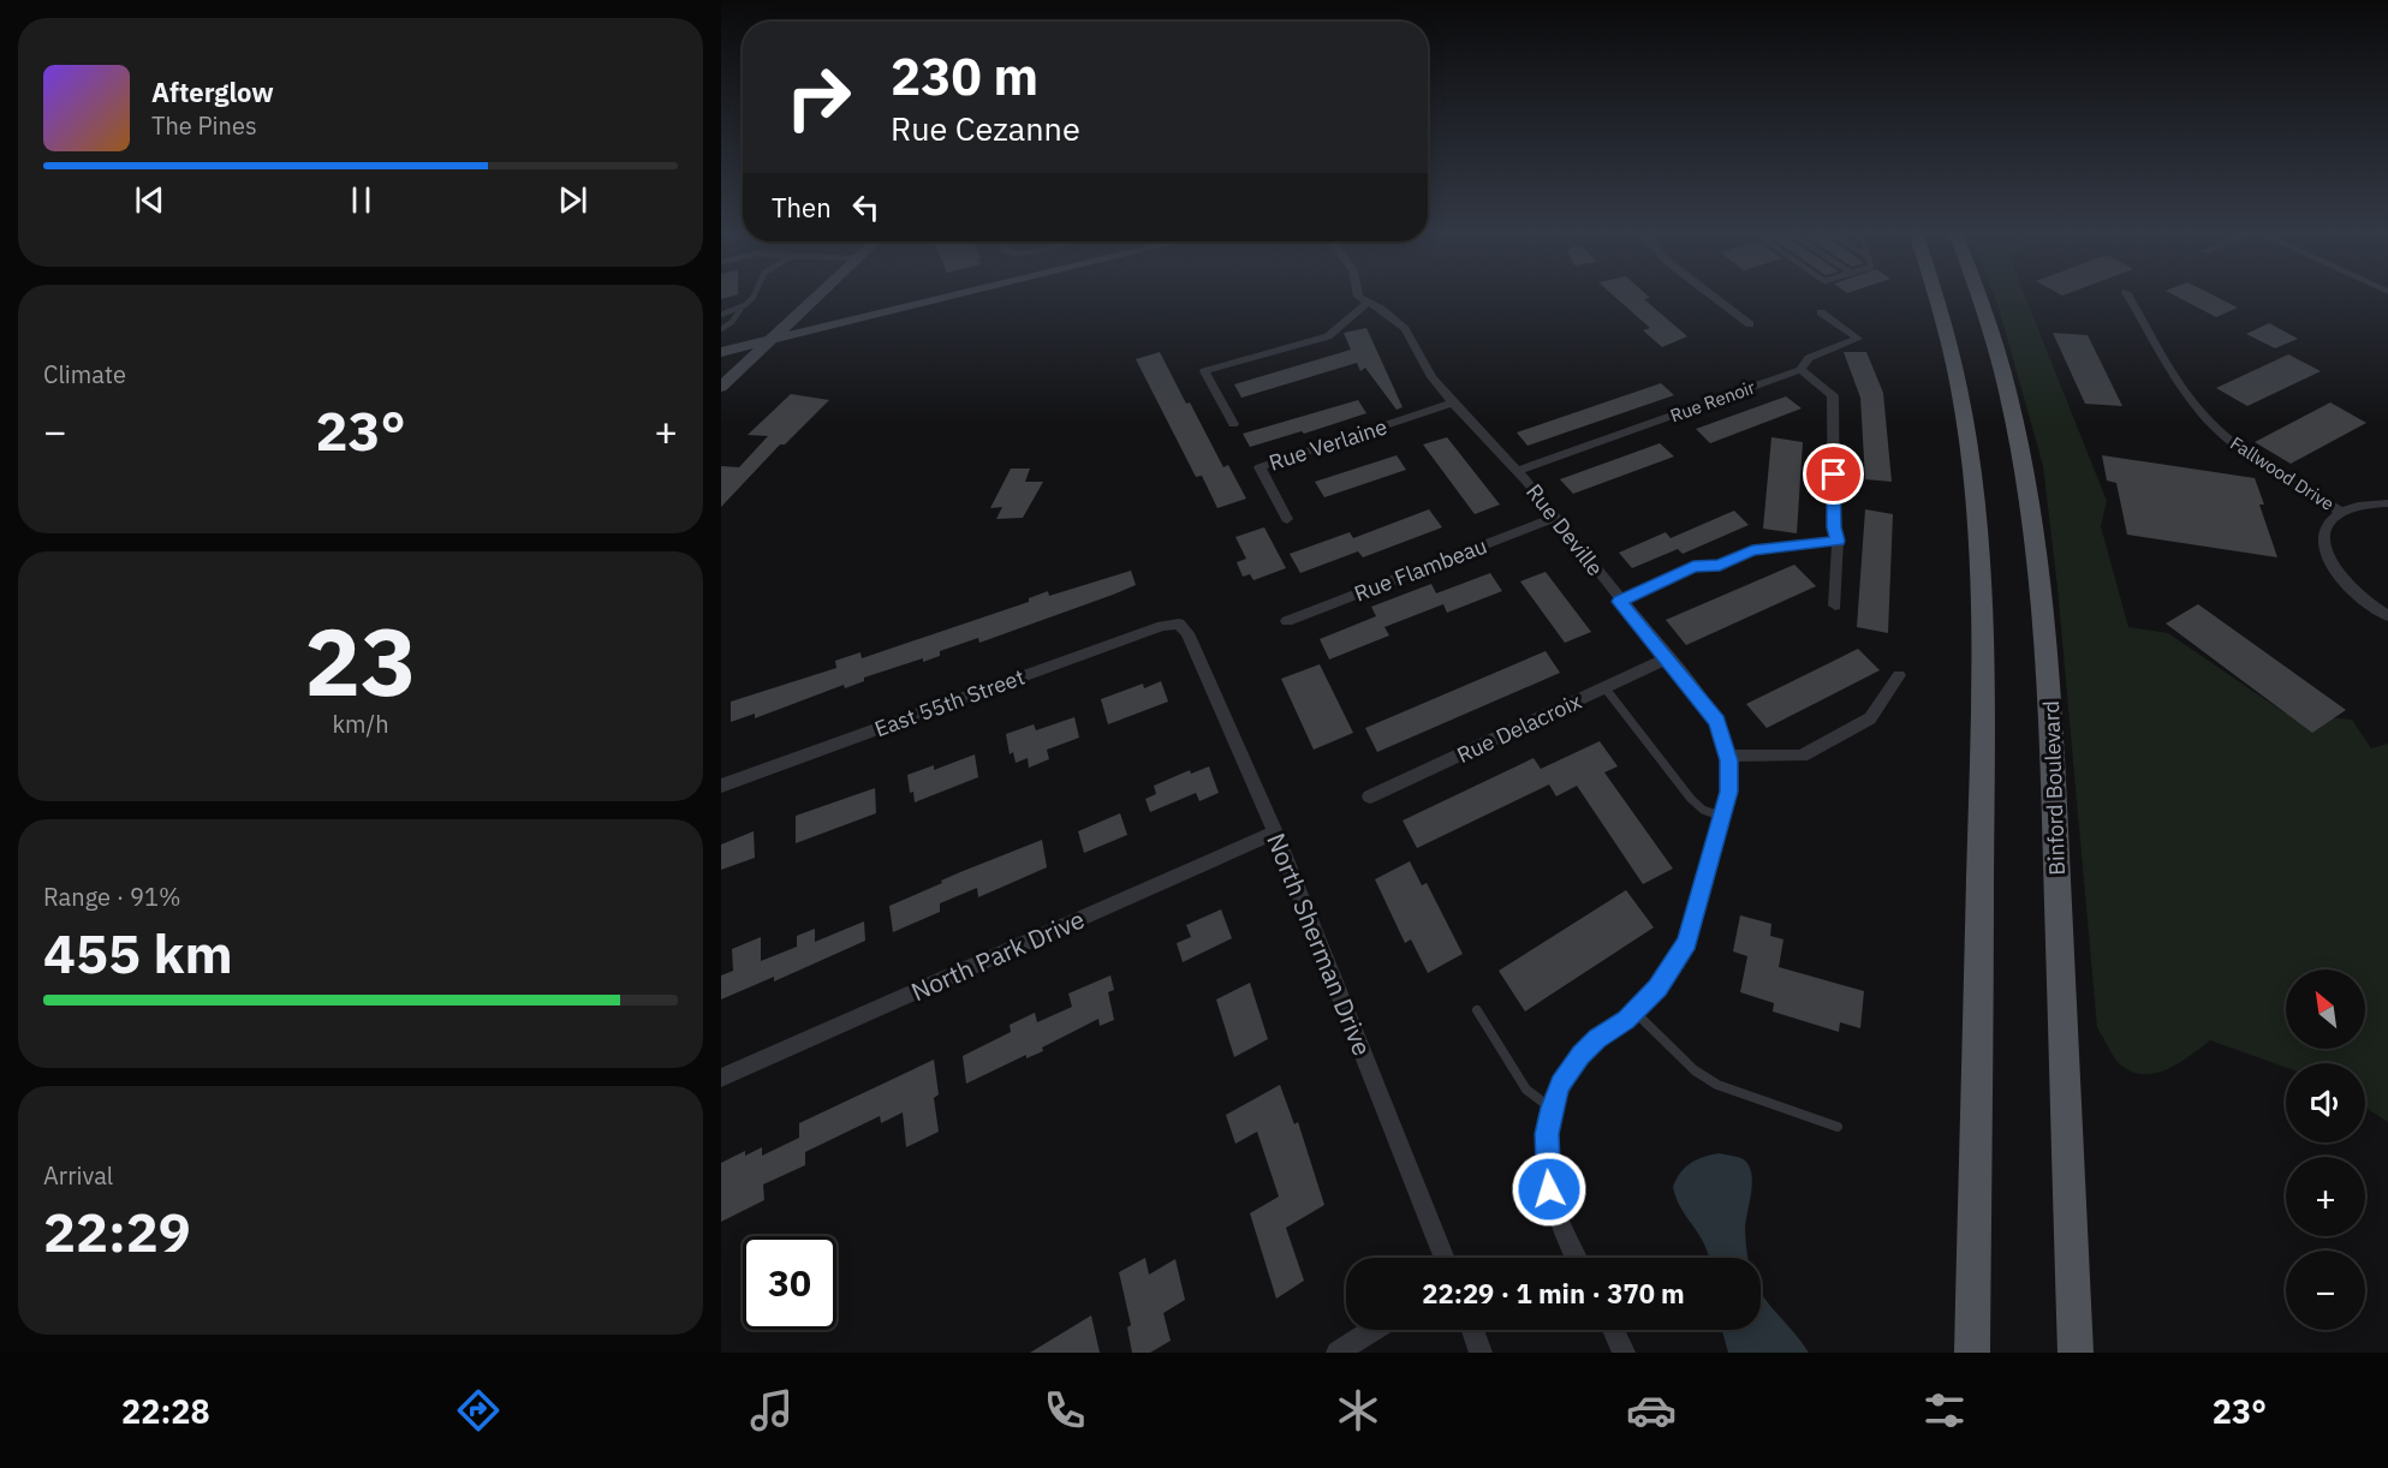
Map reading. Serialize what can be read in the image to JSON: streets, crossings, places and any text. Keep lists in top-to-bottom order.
{
  "streets": {
    "main road": ["Binford Boulevard"],
    "street": [
      "Rue Renoir",
      "Rue Verlaine",
      "Fallwood Drive",
      "Rue Deville",
      "Rue Flambeau",
      "East 55th Street",
      "Rue Delacroix",
      "North Sherman Drive",
      "North Park Drive"
    ]
  },
  "crossings": [
    ["Rue Renoir", "Rue Deville"],
    ["Rue Verlaine", "Rue Deville"],
    ["Rue Deville", "Rue Flambeau"],
    ["Rue Deville", "Rue Delacroix"],
    ["East 55th Street", "North Sherman Drive"],
    ["North Sherman Drive", "North Park Drive"]
  ],
  "north": "top left",
  "page": {
    "turn": ["230 m", "Rue Cezanne"],
    "song": ["Afterglow", "The Pines"],
    "then": "Then",
    "tile": [
      "Climate",
      ["23", "km/h"],
      ["Range · 91%", "455 km"],
      ["Arrival", "22:29"]
    ],
    "heat": ["−", "23°", "+"],
    "map_buttons": ["+", "−"],
    "limit": "30",
    "trip": "22:29 · 1 min · 370 m",
    "tabs": ["22:28", "23°"]
  }
}
